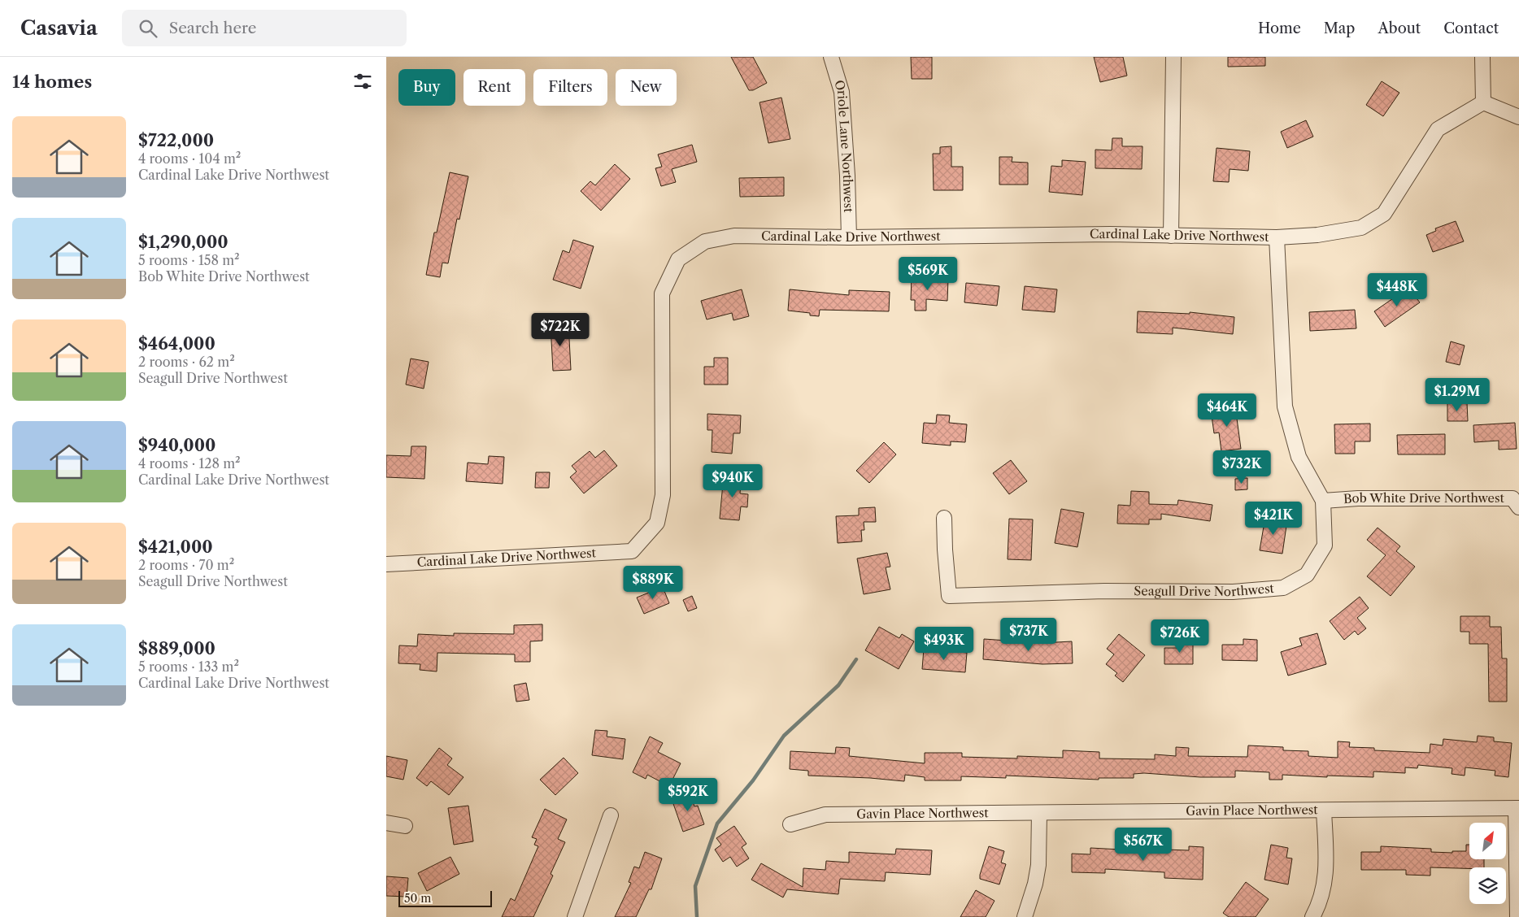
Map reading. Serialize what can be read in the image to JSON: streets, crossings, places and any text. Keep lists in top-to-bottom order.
{
  "streets": {
    "street": [
      "Oriole Lane Northwest",
      "Cardinal Lake Drive Northwest",
      "Bob White Drive Northwest",
      "Seagull Drive Northwest",
      "Gavin Place Northwest"
    ]
  },
  "crossings": [
    ["Oriole Lane Northwest", "Cardinal Lake Drive Northwest"],
    ["Cardinal Lake Drive Northwest", "Seagull Drive Northwest"],
    ["Bob White Drive Northwest", "Seagull Drive Northwest"]
  ],
  "scale_bar": "50 m",
  "north": "top right",
  "page": {
    "header": "Casavia",
    "search": "Search here",
    "nav": [
      "Home",
      "Map",
      "About",
      "Contact"
    ],
    "heading": "14 homes",
    "chip": [
      "Buy",
      "Rent",
      "Filters",
      "New"
    ],
    "list": [
      {
        "name": "$722,000",
        "note": "4 rooms · 104 m² · Cardinal Lake Drive Northwest"
      },
      {
        "name": "$1,290,000",
        "note": "5 rooms · 158 m² · Bob White Drive Northwest"
      },
      {
        "name": "$464,000",
        "note": "2 rooms · 62 m² · Seagull Drive Northwest"
      },
      {
        "name": "$940,000",
        "note": "4 rooms · 128 m² · Cardinal Lake Drive Northwest"
      },
      {
        "name": "$421,000",
        "note": "2 rooms · 70 m² · Seagull Drive Northwest"
      },
      {
        "name": "$889,000",
        "note": "5 rooms · 133 m² · Cardinal Lake Drive Northwest"
      }
    ],
    "price": [
      "$569K",
      "$448K",
      "$722K",
      "$1.29M",
      "$464K",
      "$732K",
      "$940K",
      "$421K",
      "$889K",
      "$737K",
      "$726K",
      "$493K",
      "$592K",
      "$567K"
    ],
    "scale": "50 m"
  }
}
